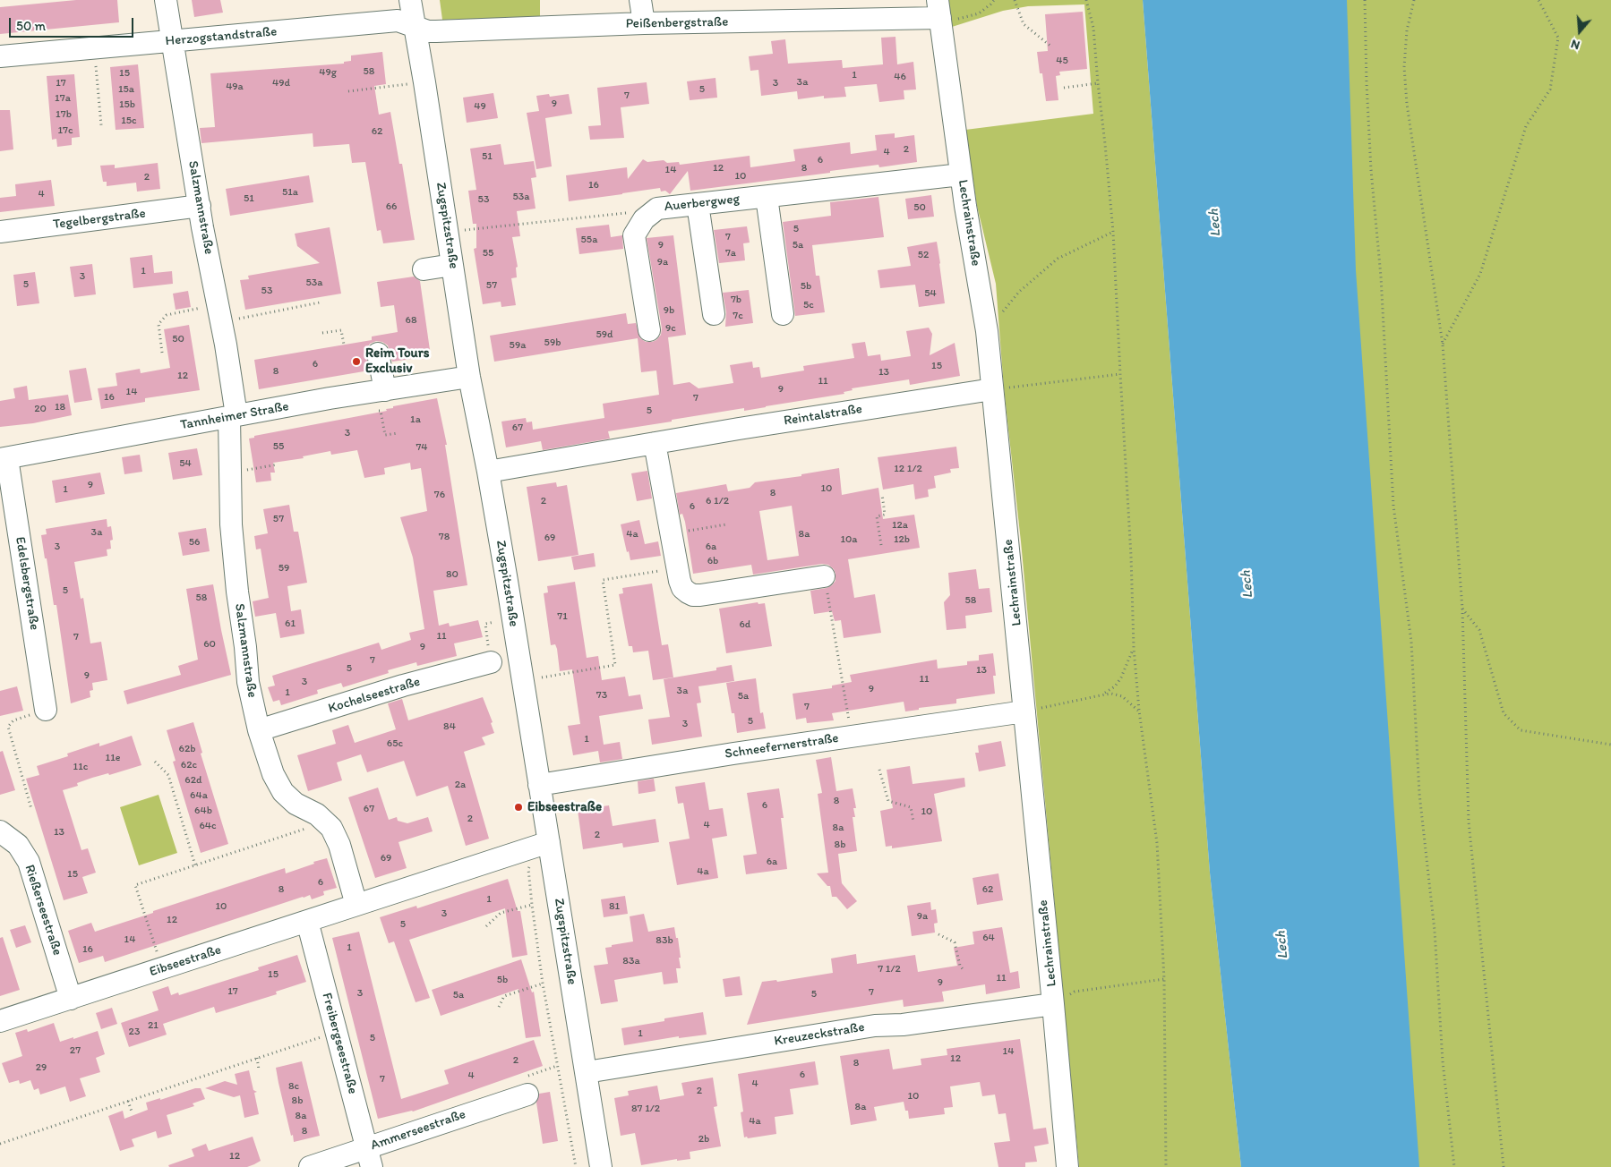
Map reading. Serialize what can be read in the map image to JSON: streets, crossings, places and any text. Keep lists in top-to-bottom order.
{
  "streets": {
    "street": [
      "Peißenbergstraße",
      "Herzogstandstraße",
      "Auerbergweg",
      "Salzmannstraße",
      "Tegelbergstraße",
      "Lechrainstraße",
      "Zugspitzstraße",
      "Reintalstraße",
      "Tannheimer Straße",
      "Edelsbergstraße",
      "Kochelseestraße",
      "Schneefernerstraße",
      "Rießerseestraße",
      "Eibseestraße",
      "Kreuzeckstraße",
      "Freibergseestraße",
      "Ammerseestraße"
    ]
  },
  "crossings": [
    ["Peißenbergstraße", "Herzogstandstraße"],
    ["Peißenbergstraße", "Lechrainstraße"],
    ["Peißenbergstraße", "Zugspitzstraße"],
    ["Herzogstandstraße", "Salzmannstraße"],
    ["Herzogstandstraße", "Zugspitzstraße"],
    ["Auerbergweg", "Lechrainstraße"],
    ["Salzmannstraße", "Tegelbergstraße"],
    ["Salzmannstraße", "Tannheimer Straße"],
    ["Salzmannstraße", "Kochelseestraße"],
    ["Salzmannstraße", "Eibseestraße"],
    ["Lechrainstraße", "Reintalstraße"],
    ["Lechrainstraße", "Schneefernerstraße"],
    ["Lechrainstraße", "Kreuzeckstraße"],
    ["Zugspitzstraße", "Reintalstraße"],
    ["Zugspitzstraße", "Tannheimer Straße"],
    ["Zugspitzstraße", "Schneefernerstraße"],
    ["Zugspitzstraße", "Eibseestraße"],
    ["Zugspitzstraße", "Kreuzeckstraße"],
    ["Tannheimer Straße", "Edelsbergstraße"],
    ["Rießerseestraße", "Eibseestraße"],
    ["Eibseestraße", "Freibergseestraße"],
    ["Freibergseestraße", "Ammerseestraße"]
  ],
  "water": ["Lech"],
  "places": ["Reim Tours Exclusiv", "Eibseestraße"],
  "house_numbers": [
    "45",
    "58",
    "49g",
    "15",
    "1",
    "46",
    "3a",
    "17",
    "49d",
    "3",
    "49a",
    "15a",
    "5",
    "7",
    "17a",
    "9",
    "15b",
    "49",
    "17b",
    "15c",
    "17c",
    "62",
    "2",
    "4",
    "51",
    "6",
    "12",
    "8",
    "14",
    "10",
    "2",
    "16",
    "51a",
    "4",
    "53a",
    "51",
    "53",
    "66",
    "50",
    "5",
    "7",
    "55a",
    "9",
    "5a",
    "55",
    "7a",
    "52",
    "9a",
    "1",
    "3",
    "53a",
    "5",
    "57",
    "5b",
    "53",
    "54",
    "7b",
    "5c",
    "9b",
    "7c",
    "68",
    "9c",
    "59d",
    "50",
    "59b",
    "59a",
    "6",
    "15",
    "8",
    "13",
    "12",
    "11",
    "9",
    "14",
    "16",
    "7",
    "18",
    "20",
    "5",
    "1a",
    "67",
    "3",
    "55",
    "74",
    "54",
    "12 1/2",
    "9",
    "10",
    "1",
    "8",
    "76",
    "2",
    "6 1/2",
    "6",
    "57",
    "12a",
    "3a",
    "4a",
    "8a",
    "78",
    "69",
    "10a",
    "12b",
    "56",
    "3",
    "6a",
    "6b",
    "59",
    "80",
    "5",
    "58",
    "58",
    "71",
    "61",
    "6d",
    "11",
    "7",
    "60",
    "9",
    "7",
    "5",
    "13",
    "9",
    "11",
    "3",
    "9",
    "3a",
    "1",
    "73",
    "5a",
    "7",
    "5",
    "3",
    "84",
    "1",
    "65c",
    "62b",
    "11e",
    "62c",
    "11c",
    "62d",
    "2a",
    "64a",
    "8",
    "6",
    "67",
    "64b",
    "10",
    "2",
    "4",
    "64c",
    "8a",
    "13",
    "2",
    "8b",
    "69",
    "6a",
    "4a",
    "15",
    "6",
    "8",
    "62",
    "1",
    "10",
    "81",
    "3",
    "9a",
    "12",
    "5",
    "64",
    "14",
    "83b",
    "1",
    "16",
    "83a",
    "7 1/2",
    "15",
    "11",
    "5b",
    "9",
    "17",
    "7",
    "3",
    "5",
    "5a",
    "21",
    "23",
    "1",
    "5",
    "27",
    "14",
    "12",
    "2",
    "8",
    "29",
    "6",
    "4",
    "7",
    "4",
    "8c",
    "2",
    "10",
    "8b",
    "8a",
    "87 1/2",
    "8a",
    "4a",
    "8",
    "2b",
    "12"
  ],
  "scale_bar": "50 m",
  "north": "bottom"
}
